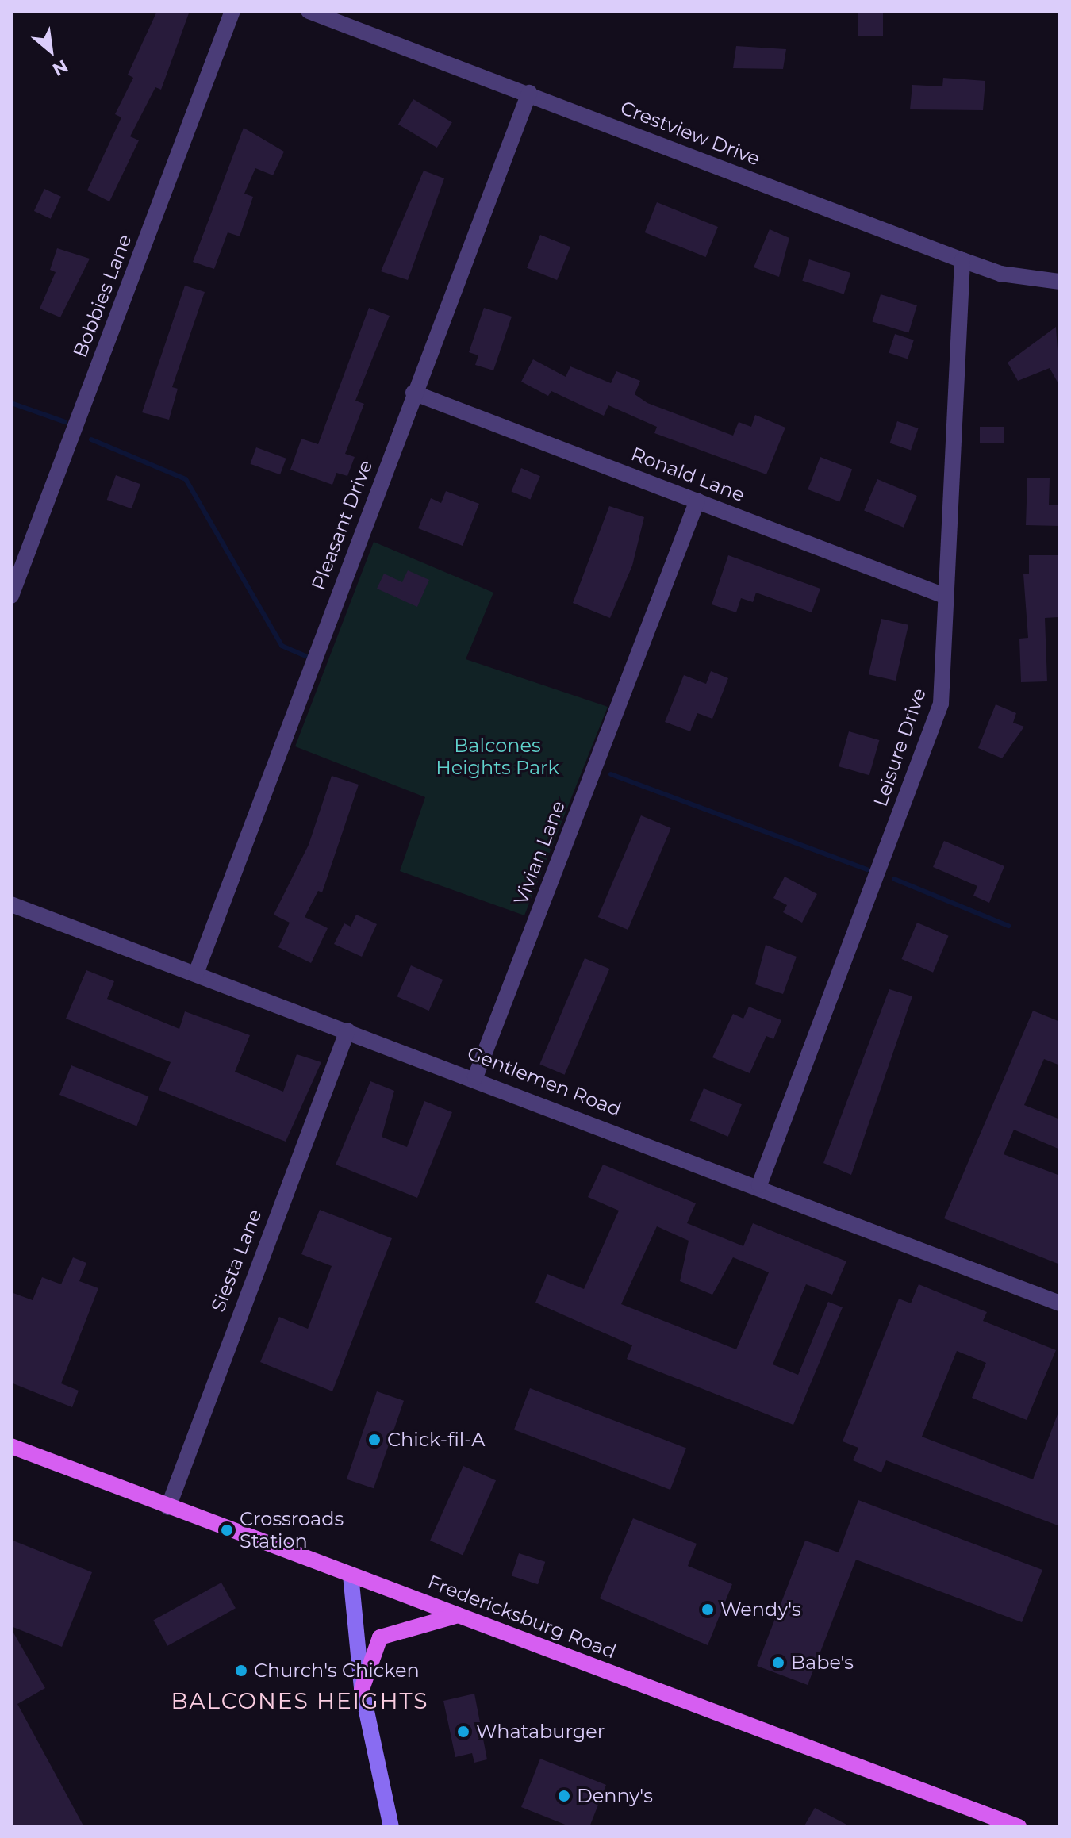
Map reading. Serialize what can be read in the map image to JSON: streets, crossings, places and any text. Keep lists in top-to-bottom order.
{
  "streets": {
    "main road": ["Fredericksburg Road"],
    "street": [
      "Crestview Drive",
      "Bobbies Lane",
      "Ronald Lane",
      "Pleasant Drive",
      "Leisure Drive",
      "Vivian Lane",
      "Gentlemen Road",
      "Siesta Lane"
    ]
  },
  "crossings": [
    ["Crestview Drive", "Pleasant Drive"],
    ["Crestview Drive", "Leisure Drive"],
    ["Ronald Lane", "Pleasant Drive"],
    ["Ronald Lane", "Leisure Drive"],
    ["Ronald Lane", "Vivian Lane"],
    ["Pleasant Drive", "Gentlemen Road"],
    ["Leisure Drive", "Gentlemen Road"],
    ["Vivian Lane", "Gentlemen Road"],
    ["Gentlemen Road", "Siesta Lane"],
    ["Siesta Lane", "Fredericksburg Road"]
  ],
  "districts": ["BALCONES HEIGHTS"],
  "parks": ["Balcones Heights Park"],
  "places": [
    "Chick-fil-A",
    "Crossroads Station",
    "Wendy's",
    "Babe's",
    "Church's Chicken",
    "Whataburger",
    "Denny's"
  ],
  "north": "bottom right"
}
